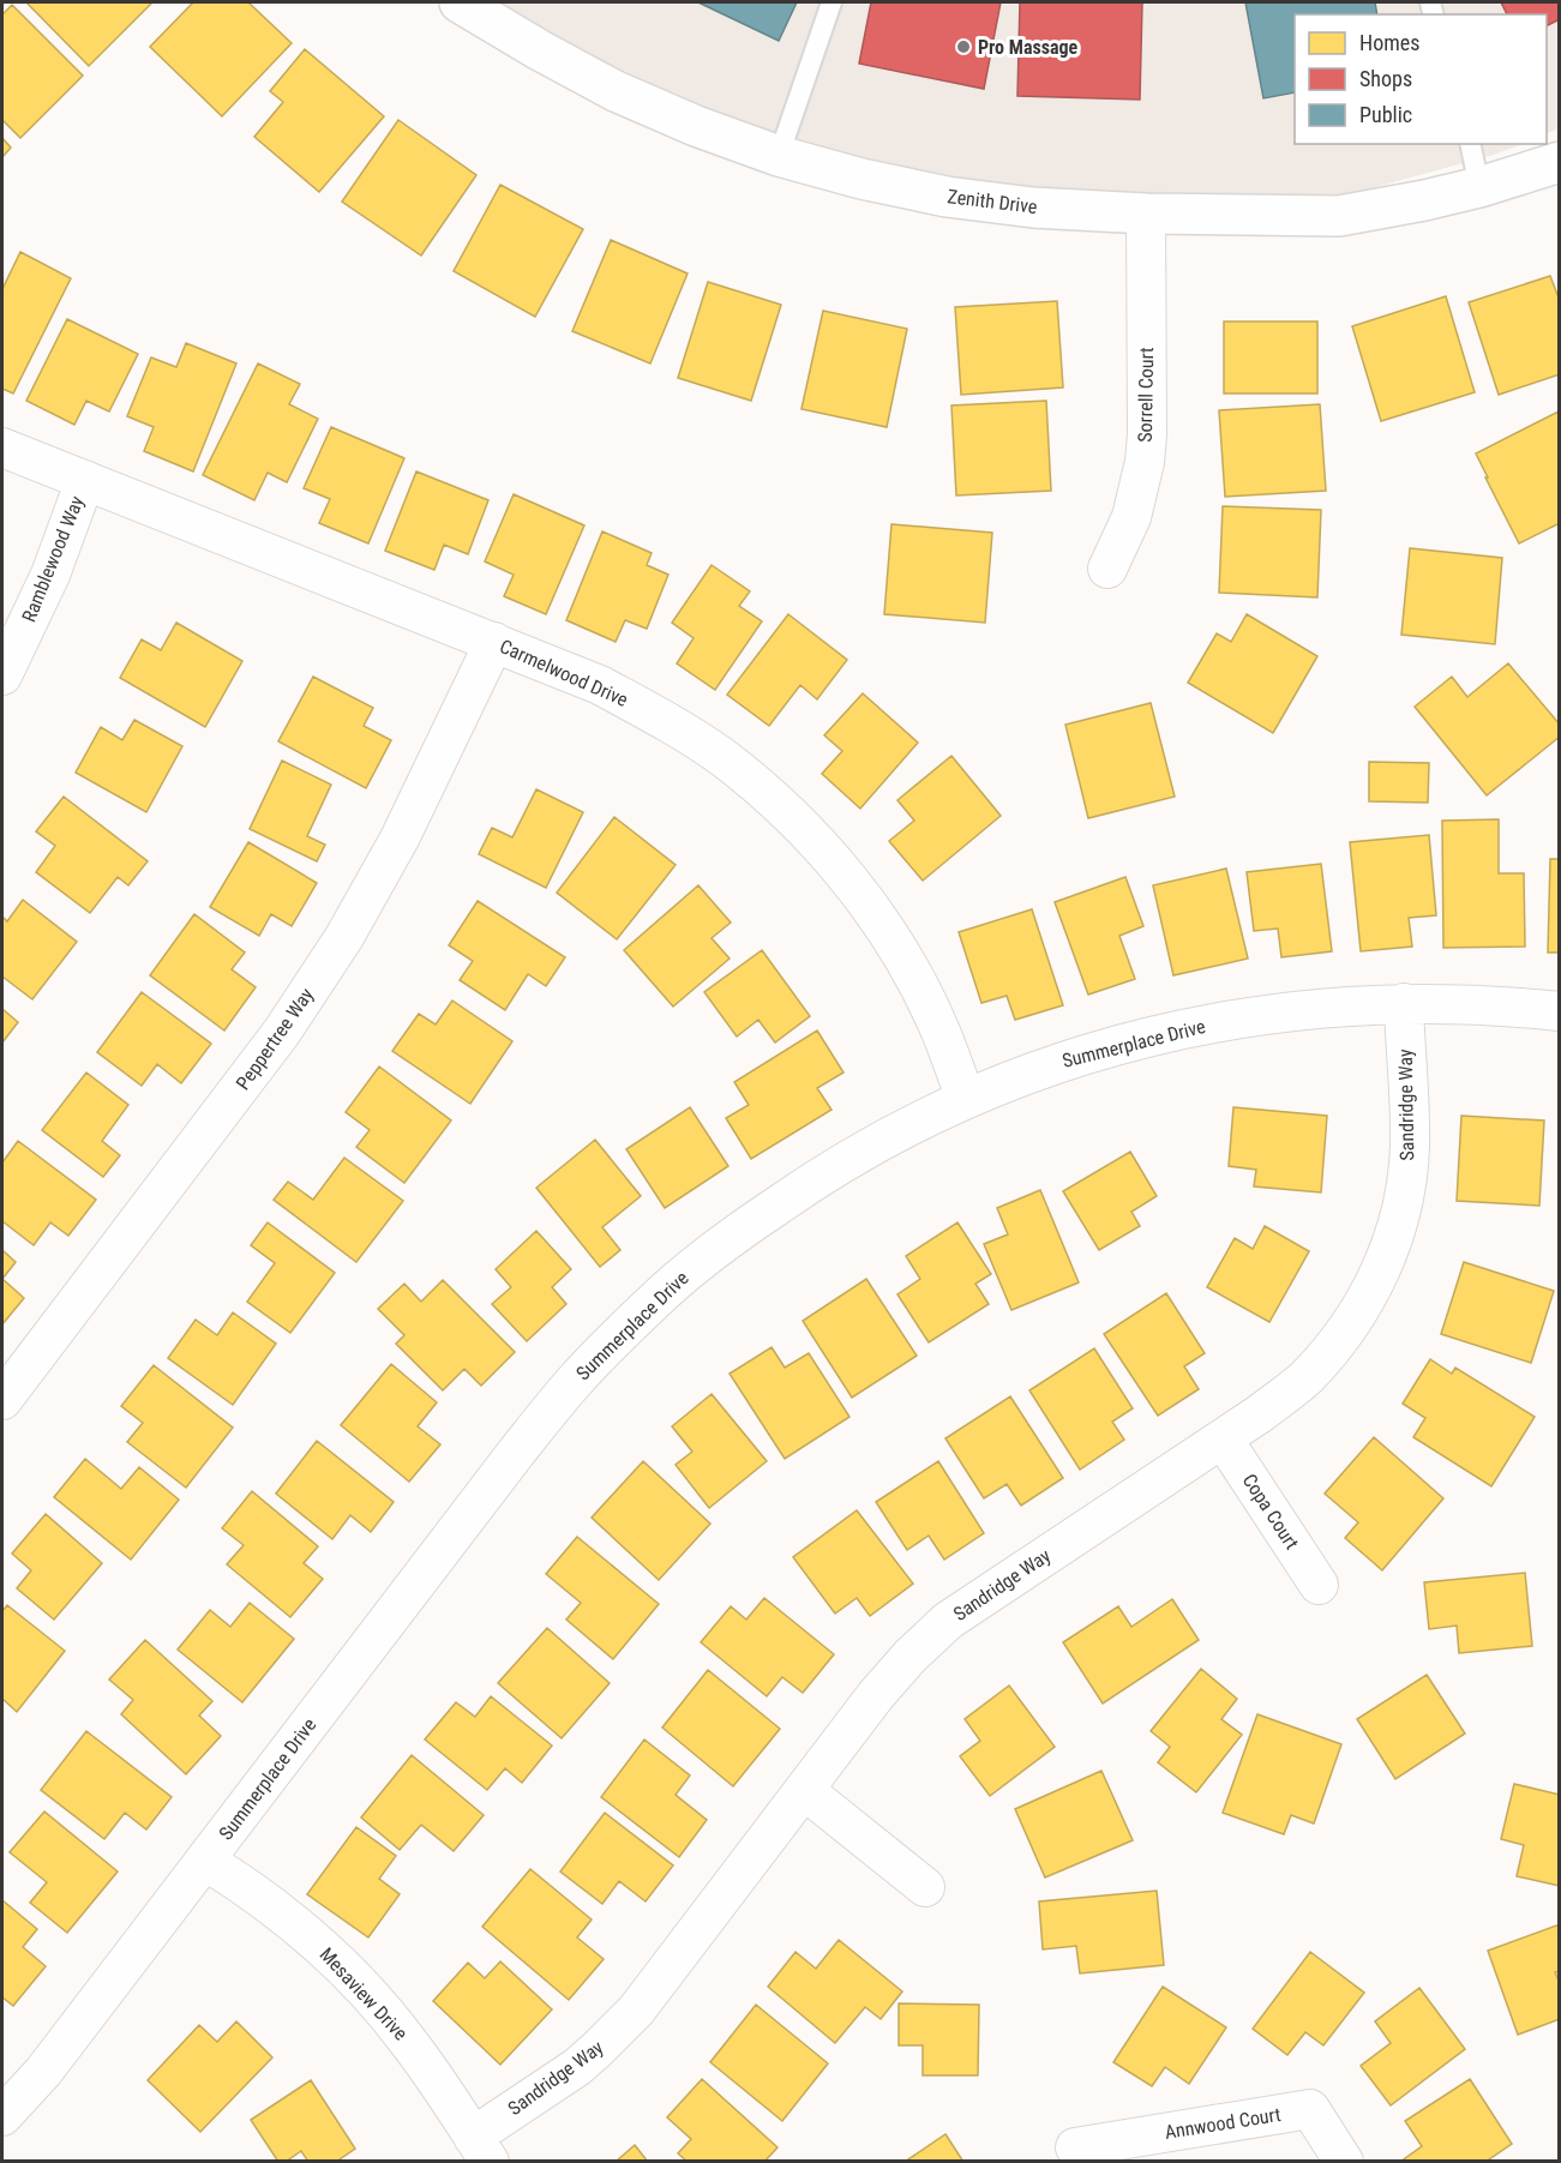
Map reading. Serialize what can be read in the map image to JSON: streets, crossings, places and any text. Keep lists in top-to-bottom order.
{
  "streets": {
    "street": [
      "Zenith Drive",
      "Sorrell Court",
      "Ramblewood Way",
      "Carmelwood Drive",
      "Peppertree Way",
      "Summerplace Drive",
      "Sandridge Way",
      "Copa Court",
      "Mesaview Drive",
      "Annwood Court"
    ]
  },
  "crossings": [
    ["Zenith Drive", "Sorrell Court"],
    ["Ramblewood Way", "Carmelwood Drive"],
    ["Carmelwood Drive", "Peppertree Way"],
    ["Carmelwood Drive", "Summerplace Drive"],
    ["Summerplace Drive", "Sandridge Way"],
    ["Summerplace Drive", "Mesaview Drive"],
    ["Sandridge Way", "Copa Court"],
    ["Sandridge Way", "Mesaview Drive"]
  ],
  "places": ["Pro Massage"],
  "legend": ["Homes", "Shops", "Public"]
}
